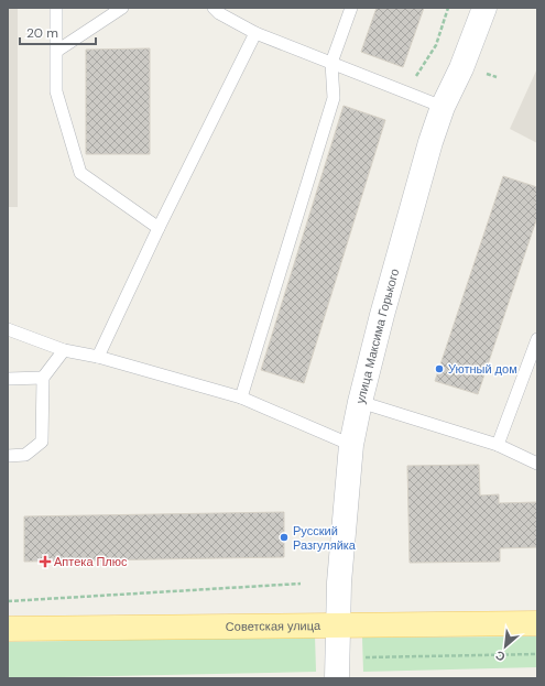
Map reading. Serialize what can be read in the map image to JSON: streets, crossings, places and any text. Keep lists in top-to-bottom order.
{
  "streets": {
    "main road": ["Советская улица"],
    "street": ["улица Максима Горького"]
  },
  "crossings": [
    ["улица Максима Горького", "Советская улица"]
  ],
  "places": {
    "other": ["Уютный дом", "Русский Разгуляйка"],
    "health": ["Аптека Плюс"]
  },
  "scale_bar": "20 m",
  "north": "bottom left"
}
